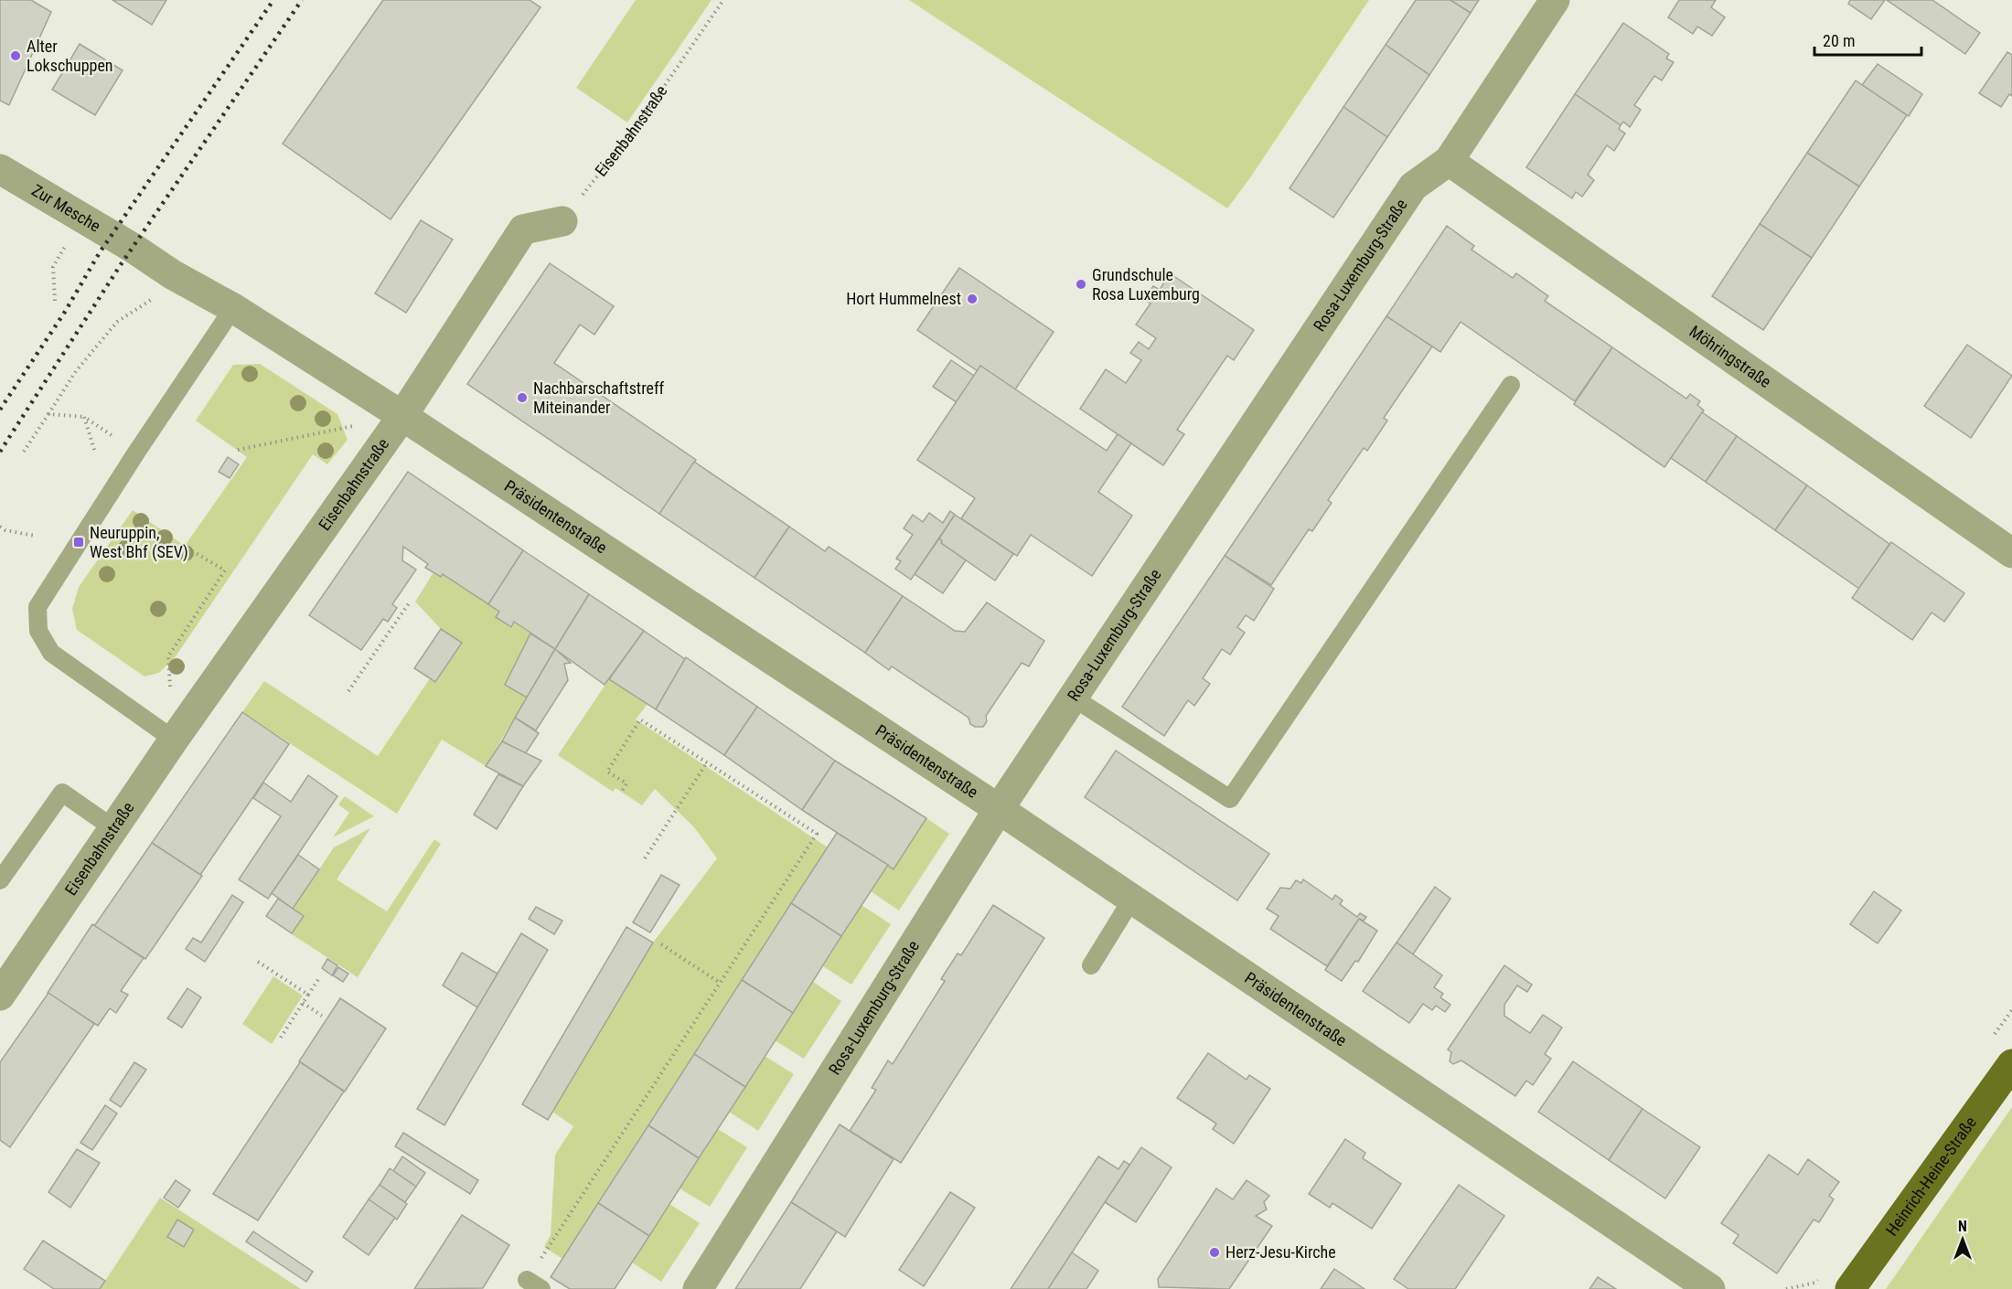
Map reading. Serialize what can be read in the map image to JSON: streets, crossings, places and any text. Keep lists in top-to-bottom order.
{
  "streets": {
    "main road": ["Heinrich-Heine-Straße"],
    "street": [
      "Eisenbahnstraße",
      "Zur Mesche",
      "Rosa-Luxemburg-Straße",
      "Möhringstraße",
      "Präsidentenstraße"
    ]
  },
  "crossings": [
    ["Eisenbahnstraße", "Präsidentenstraße"],
    ["Zur Mesche", "Präsidentenstraße"],
    ["Rosa-Luxemburg-Straße", "Möhringstraße"],
    ["Rosa-Luxemburg-Straße", "Präsidentenstraße"]
  ],
  "places": {
    "other": [
      "Alter Lokschuppen",
      "Grundschule Rosa Luxemburg",
      "Hort Hummelnest",
      "Nachbarschaftstreff Miteinander",
      "Herz-Jesu-Kirche"
    ],
    "transit": ["Neuruppin, West Bhf (SEV)"]
  },
  "scale_bar": "20 m",
  "north": "top"
}
